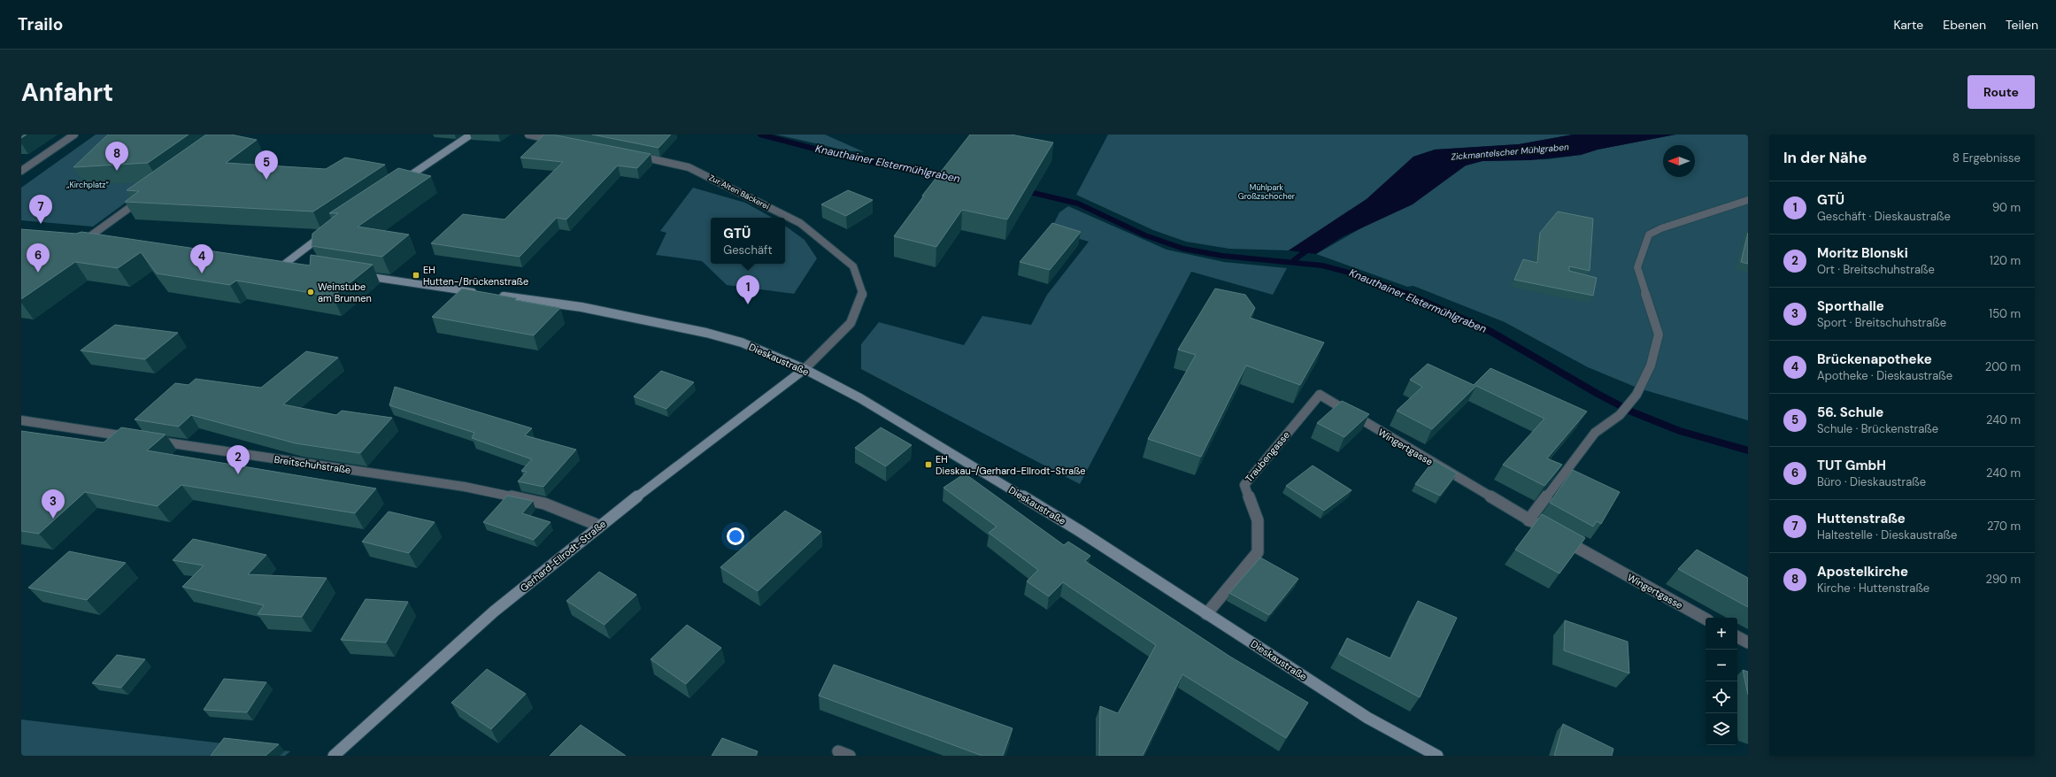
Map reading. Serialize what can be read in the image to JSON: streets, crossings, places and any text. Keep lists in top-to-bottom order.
{
  "streets": {
    "main road": ["Dieskaustraße", "Gerhard-Ellrodt-Straße"],
    "street": [
      "Zur Alten Bäckerei",
      "Wingertgasse",
      "Traubengasse",
      "Breitschuhstraße"
    ]
  },
  "crossings": [
    ["Zur Alten Bäckerei", "Dieskaustraße"],
    ["Zur Alten Bäckerei", "Gerhard-Ellrodt-Straße"],
    ["Dieskaustraße", "Traubengasse"],
    ["Dieskaustraße", "Gerhard-Ellrodt-Straße"],
    ["Wingertgasse", "Traubengasse"],
    ["Breitschuhstraße", "Gerhard-Ellrodt-Straße"]
  ],
  "water": ["Zickmantelscher Mühlgraben", "Knauthainer Elstermühlgraben"],
  "parks": ["„Kirchplatz“", "Mühlpark Großzschocher"],
  "places": {
    "transit": ["EH Hutten-/Brückenstraße", "EH Dieskau-/Gerhard-Ellrodt-Straße"],
    "other": ["Weinstube am Brunnen"]
  },
  "north": "left",
  "page": {
    "header": "Trailo",
    "nav": ["Karte", "Ebenen", "Teilen"],
    "buttons": "Route",
    "title": "Anfahrt",
    "heading": ["In der Nähe", "8 Ergebnisse"],
    "pins": [
      "8",
      "5",
      "7",
      "6",
      "4",
      "1",
      "2",
      "3"
    ],
    "list": [
      {
        "mark": "1",
        "name": "GTÜ",
        "note": "Geschäft · Dieskaustraße",
        "value": "90 m"
      },
      {
        "mark": "2",
        "name": "Moritz Blonski",
        "note": "Ort · Breitschuhstraße",
        "value": "120 m"
      },
      {
        "mark": "3",
        "name": "Sporthalle",
        "note": "Sport · Breitschuhstraße",
        "value": "150 m"
      },
      {
        "mark": "4",
        "name": "Brückenapotheke",
        "note": "Apotheke · Dieskaustraße",
        "value": "200 m"
      },
      {
        "mark": "5",
        "name": "56. Schule",
        "note": "Schule · Brückenstraße",
        "value": "240 m"
      },
      {
        "mark": "6",
        "name": "TUT GmbH",
        "note": "Büro · Dieskaustraße",
        "value": "240 m"
      },
      {
        "mark": "7",
        "name": "Huttenstraße",
        "note": "Haltestelle · Dieskaustraße",
        "value": "270 m"
      },
      {
        "mark": "8",
        "name": "Apostelkirche",
        "note": "Kirche · Huttenstraße",
        "value": "290 m"
      }
    ],
    "popup": ["GTÜ", "Geschäft"],
    "map_buttons": ["+", "−"]
  }
}
